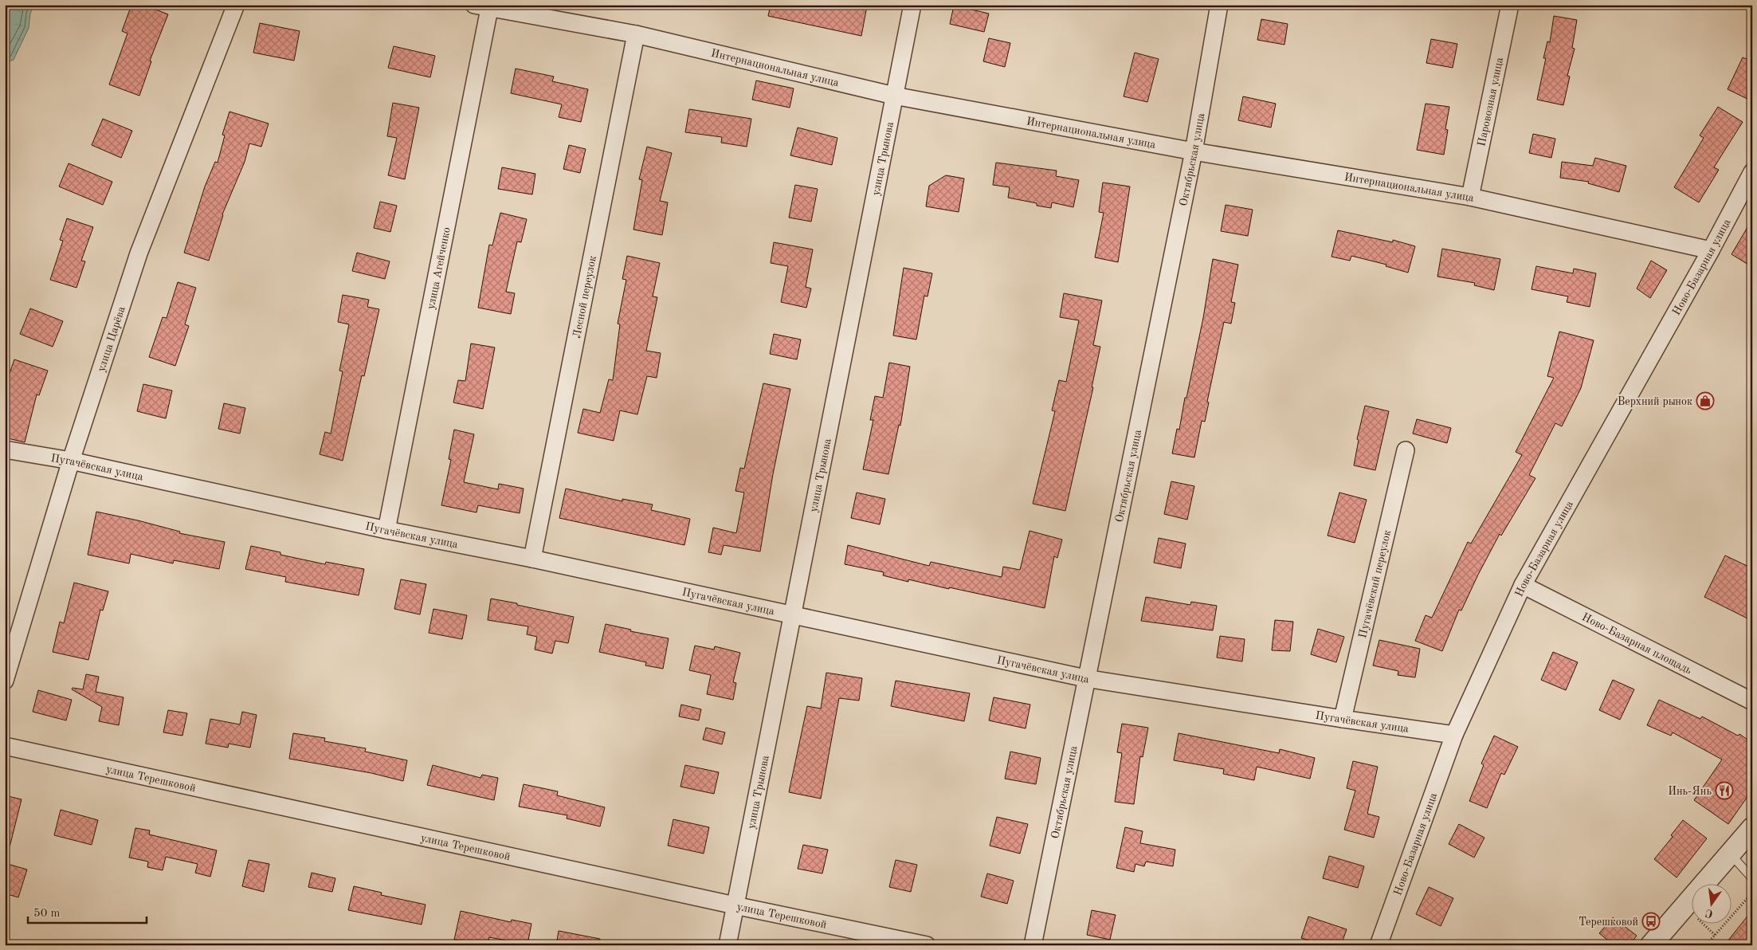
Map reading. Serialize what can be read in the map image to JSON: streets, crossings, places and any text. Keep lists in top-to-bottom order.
{
  "streets": {
    "street": [
      "Интернациональная улица",
      "Паровозная улица",
      "улица Трынова",
      "Октябрьская улица",
      "Ново-Базарная улица",
      "улица Агейченко",
      "Лесной переулок",
      "улица Царёва",
      "Пугачёвская улица",
      "Пугачёвский переулок",
      "Ново-Базарная площадь",
      "улица Терешковой"
    ]
  },
  "crossings": [
    ["Интернациональная улица", "Паровозная улица"],
    ["Интернациональная улица", "улица Трынова"],
    ["Интернациональная улица", "Октябрьская улица"],
    ["Интернациональная улица", "Ново-Базарная улица"],
    ["Интернациональная улица", "улица Агейченко"],
    ["Интернациональная улица", "Лесной переулок"],
    ["улица Трынова", "Пугачёвская улица"],
    ["улица Трынова", "улица Терешковой"],
    ["Октябрьская улица", "Пугачёвская улица"],
    ["Ново-Базарная улица", "Пугачёвская улица"],
    ["Ново-Базарная улица", "Ново-Базарная площадь"],
    ["улица Агейченко", "Пугачёвская улица"],
    ["Лесной переулок", "Пугачёвская улица"],
    ["улица Царёва", "Пугачёвская улица"],
    ["Пугачёвская улица", "Пугачёвский переулок"]
  ],
  "places": {
    "shop": ["Верхний рынок"],
    "restaurant": ["Инь-Янь"],
    "bus stop": ["Терешковой"]
  },
  "scale_bar": "50 m",
  "north": "bottom"
}
